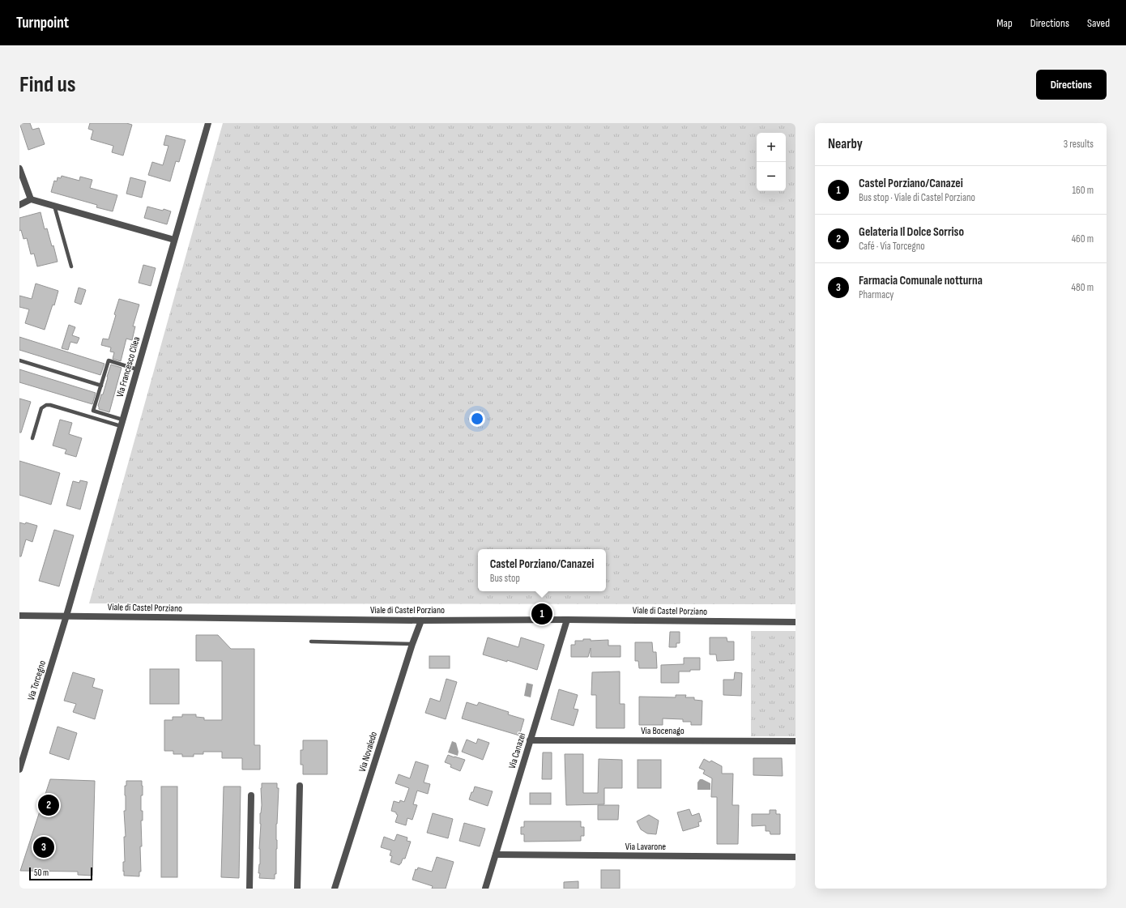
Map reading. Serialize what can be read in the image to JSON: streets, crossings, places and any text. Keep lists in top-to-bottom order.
{
  "streets": {
    "street": [
      "Via Francesco Cilea",
      "Viale di Castel Porziano",
      "Via Torcegno",
      "Via Bocenago",
      "Via Canazei",
      "Via Novaledo",
      "Via Lavarone"
    ]
  },
  "crossings": [
    ["Via Francesco Cilea", "Viale di Castel Porziano"],
    ["Via Francesco Cilea", "Via Torcegno"],
    ["Viale di Castel Porziano", "Via Torcegno"],
    ["Viale di Castel Porziano", "Via Canazei"],
    ["Viale di Castel Porziano", "Via Novaledo"],
    ["Via Bocenago", "Via Canazei"],
    ["Via Canazei", "Via Lavarone"]
  ],
  "scale_bar": "50 m",
  "page": {
    "header": "Turnpoint",
    "nav": ["Map", "Directions", "Saved"],
    "buttons": "Directions",
    "title": "Find us",
    "heading": ["Nearby", "3 results"],
    "map_buttons": ["+", "−"],
    "list": [
      {
        "mark": "1",
        "name": "Castel Porziano/Canazei",
        "note": "Bus stop · Viale di Castel Porziano",
        "value": "160 m"
      },
      {
        "mark": "2",
        "name": "Gelateria Il Dolce Sorriso",
        "note": "Café · Via Torcegno",
        "value": "460 m"
      },
      {
        "mark": "3",
        "name": "Farmacia Comunale notturna",
        "note": "Pharmacy",
        "value": "480 m"
      }
    ],
    "popup": ["Castel Porziano/Canazei", "Bus stop"],
    "pins": ["1", "2", "3"],
    "scale": "50 m"
  }
}
